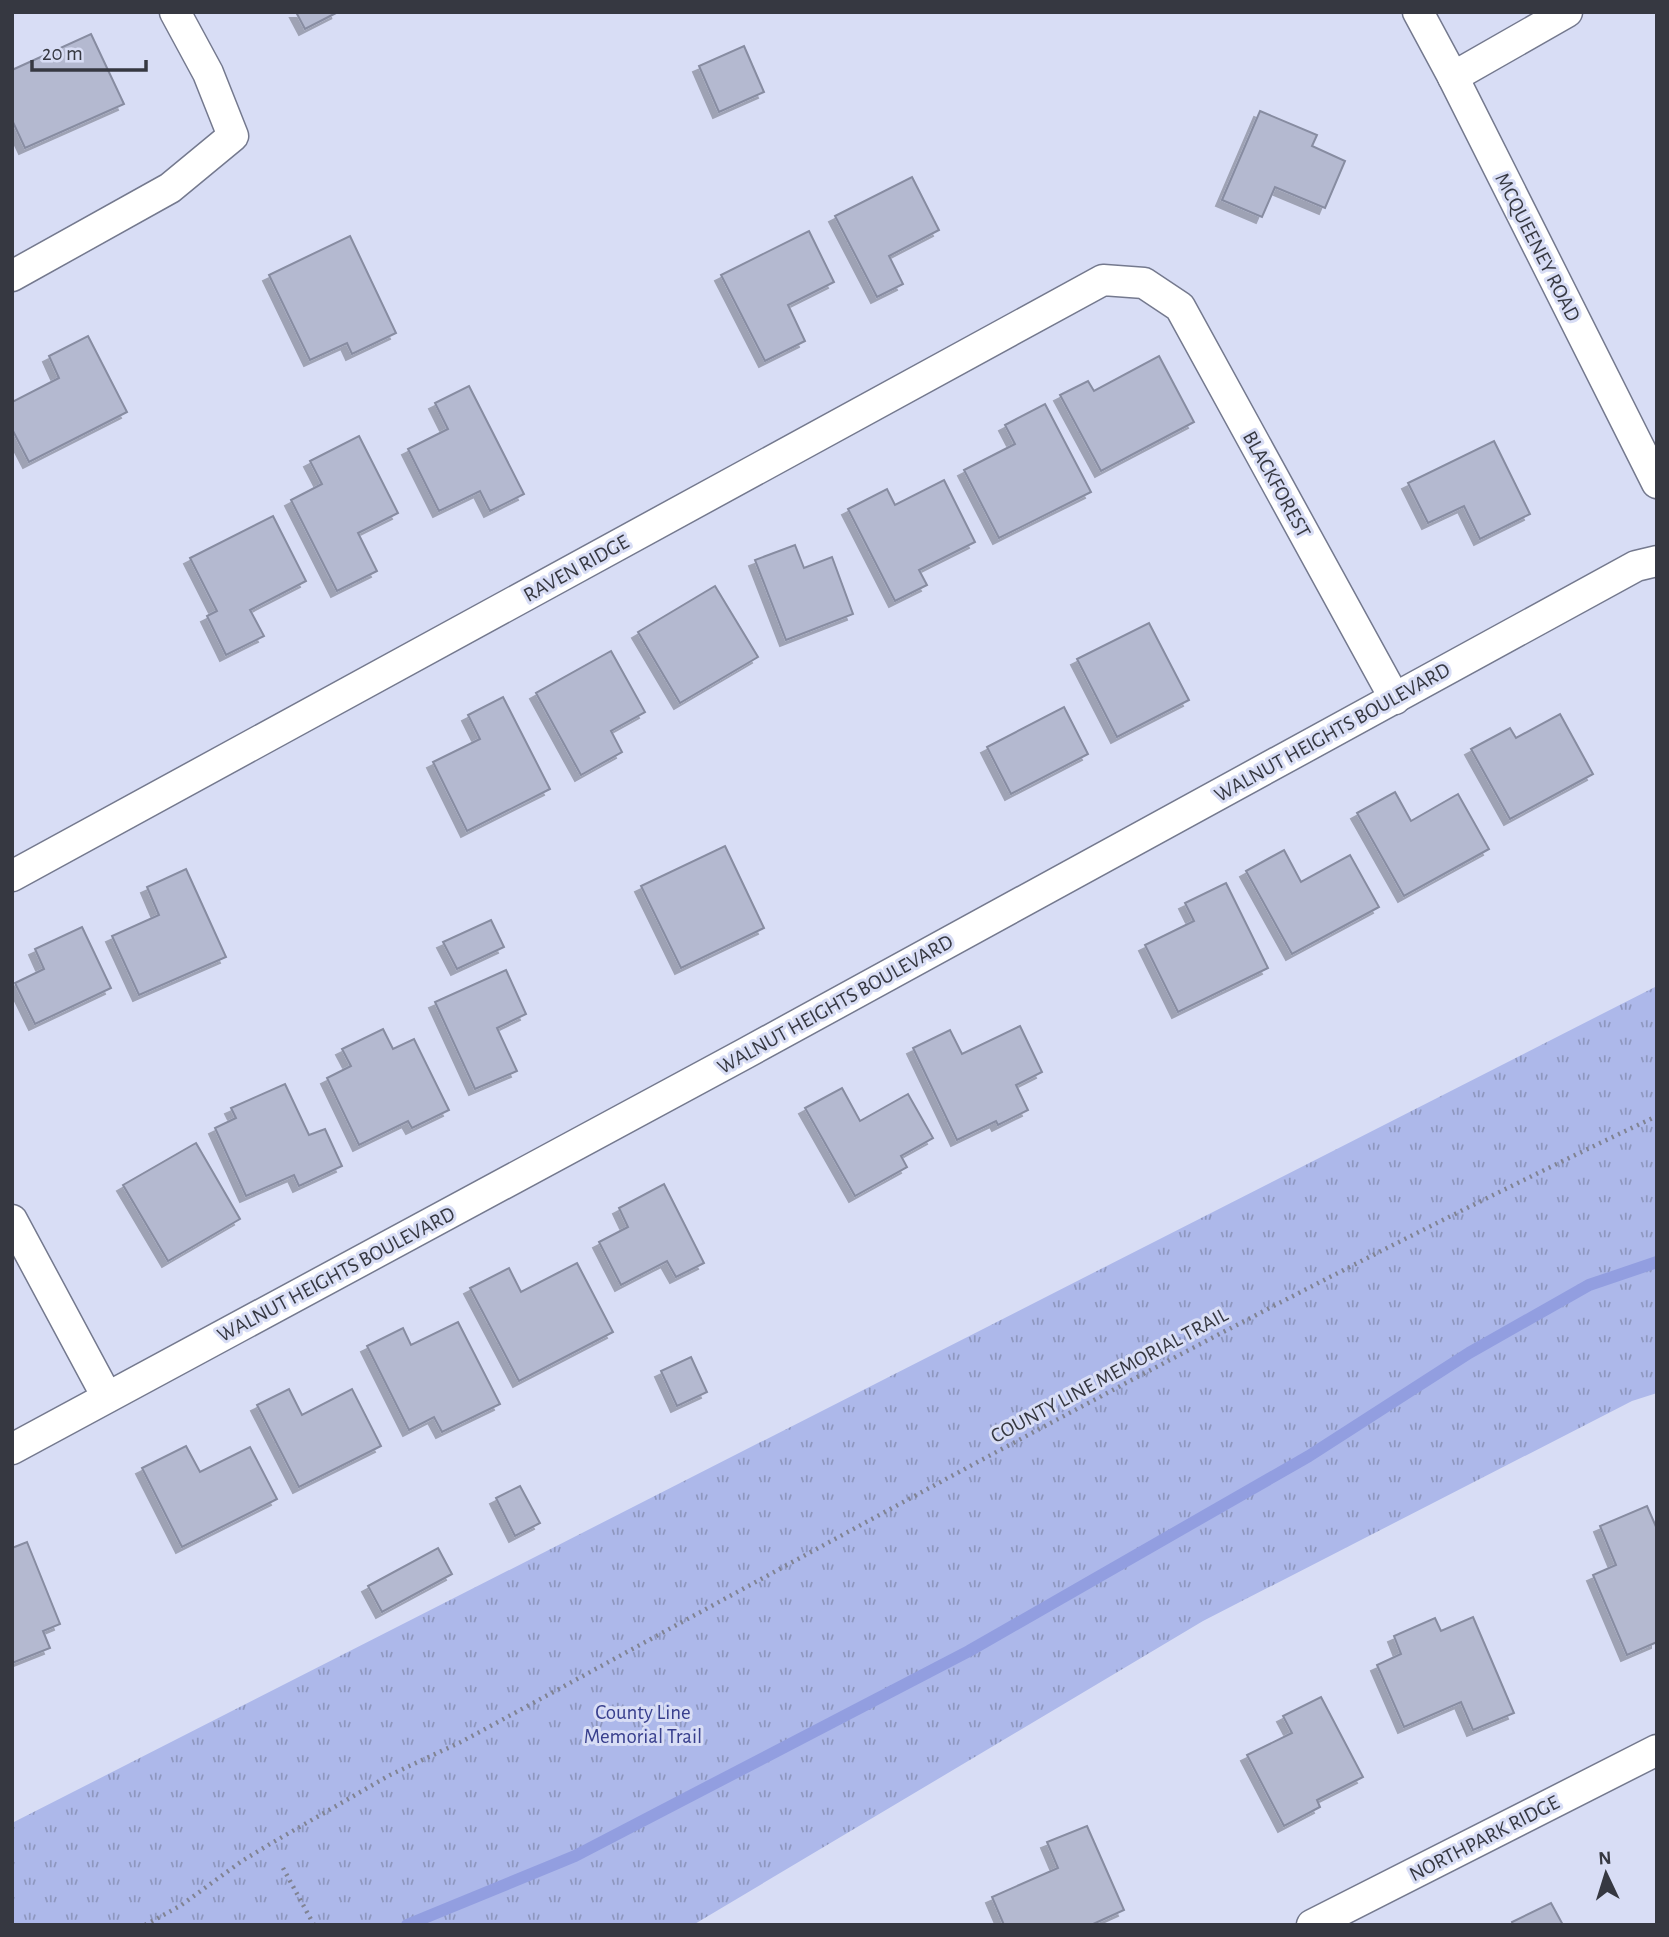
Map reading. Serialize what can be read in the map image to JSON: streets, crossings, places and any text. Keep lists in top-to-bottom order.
{
  "streets": {
    "street": [
      "MCQUEENEY ROAD",
      "BLACKFOREST",
      "RAVEN RIDGE",
      "WALNUT HEIGHTS BOULEVARD",
      "NORTHPARK RIDGE"
    ],
    "path": ["COUNTY LINE MEMORIAL TRAIL"]
  },
  "crossings": [
    ["BLACKFOREST", "RAVEN RIDGE"],
    ["BLACKFOREST", "WALNUT HEIGHTS BOULEVARD"]
  ],
  "parks": ["County Line Memorial Trail"],
  "scale_bar": "20 m",
  "north": "top"
}
